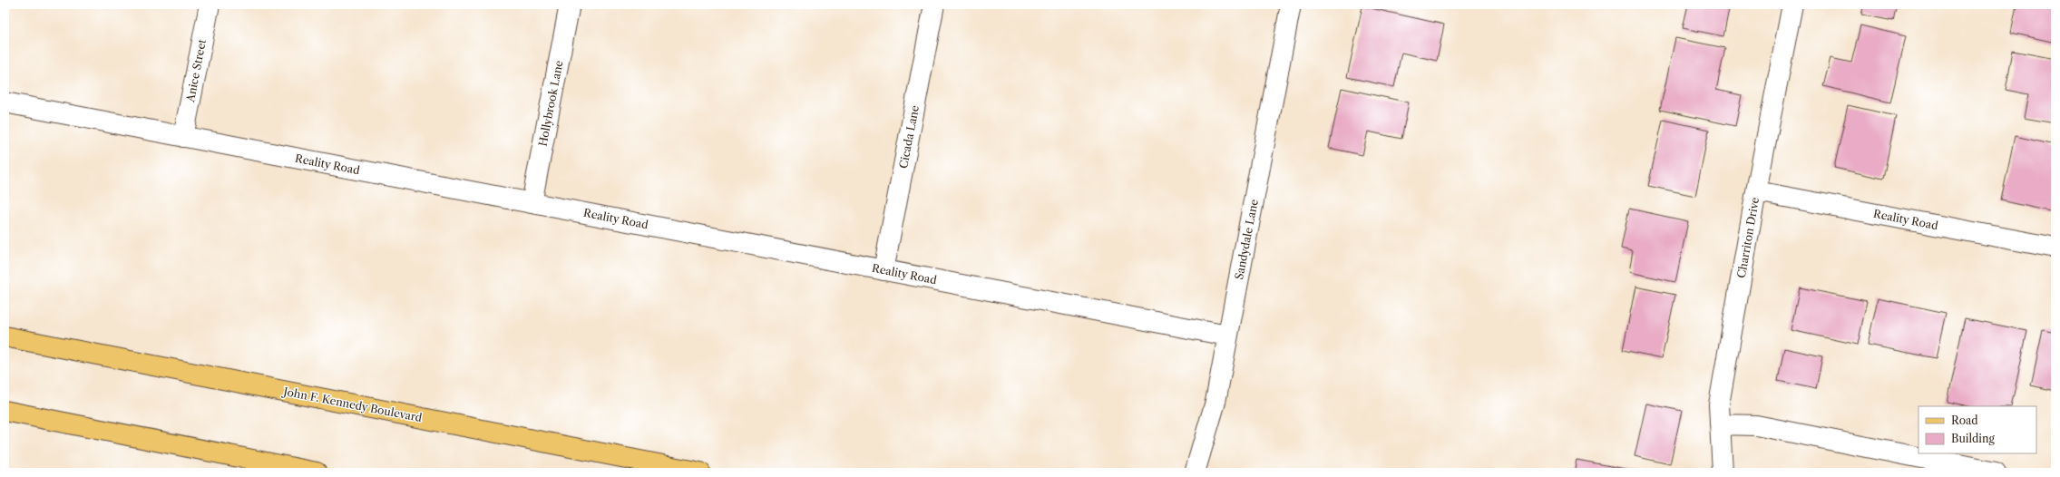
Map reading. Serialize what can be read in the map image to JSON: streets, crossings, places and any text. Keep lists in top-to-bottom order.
{
  "streets": {
    "main road": ["John F. Kennedy Boulevard"],
    "street": [
      "Anice Street",
      "Hollybrook Lane",
      "Cicada Lane",
      "Reality Road",
      "Charriton Drive",
      "Sandydale Lane"
    ]
  },
  "crossings": [
    ["Anice Street", "Reality Road"],
    ["Hollybrook Lane", "Reality Road"],
    ["Cicada Lane", "Reality Road"],
    ["Reality Road", "Charriton Drive"],
    ["Reality Road", "Sandydale Lane"]
  ],
  "legend": ["Road", "Building"]
}
